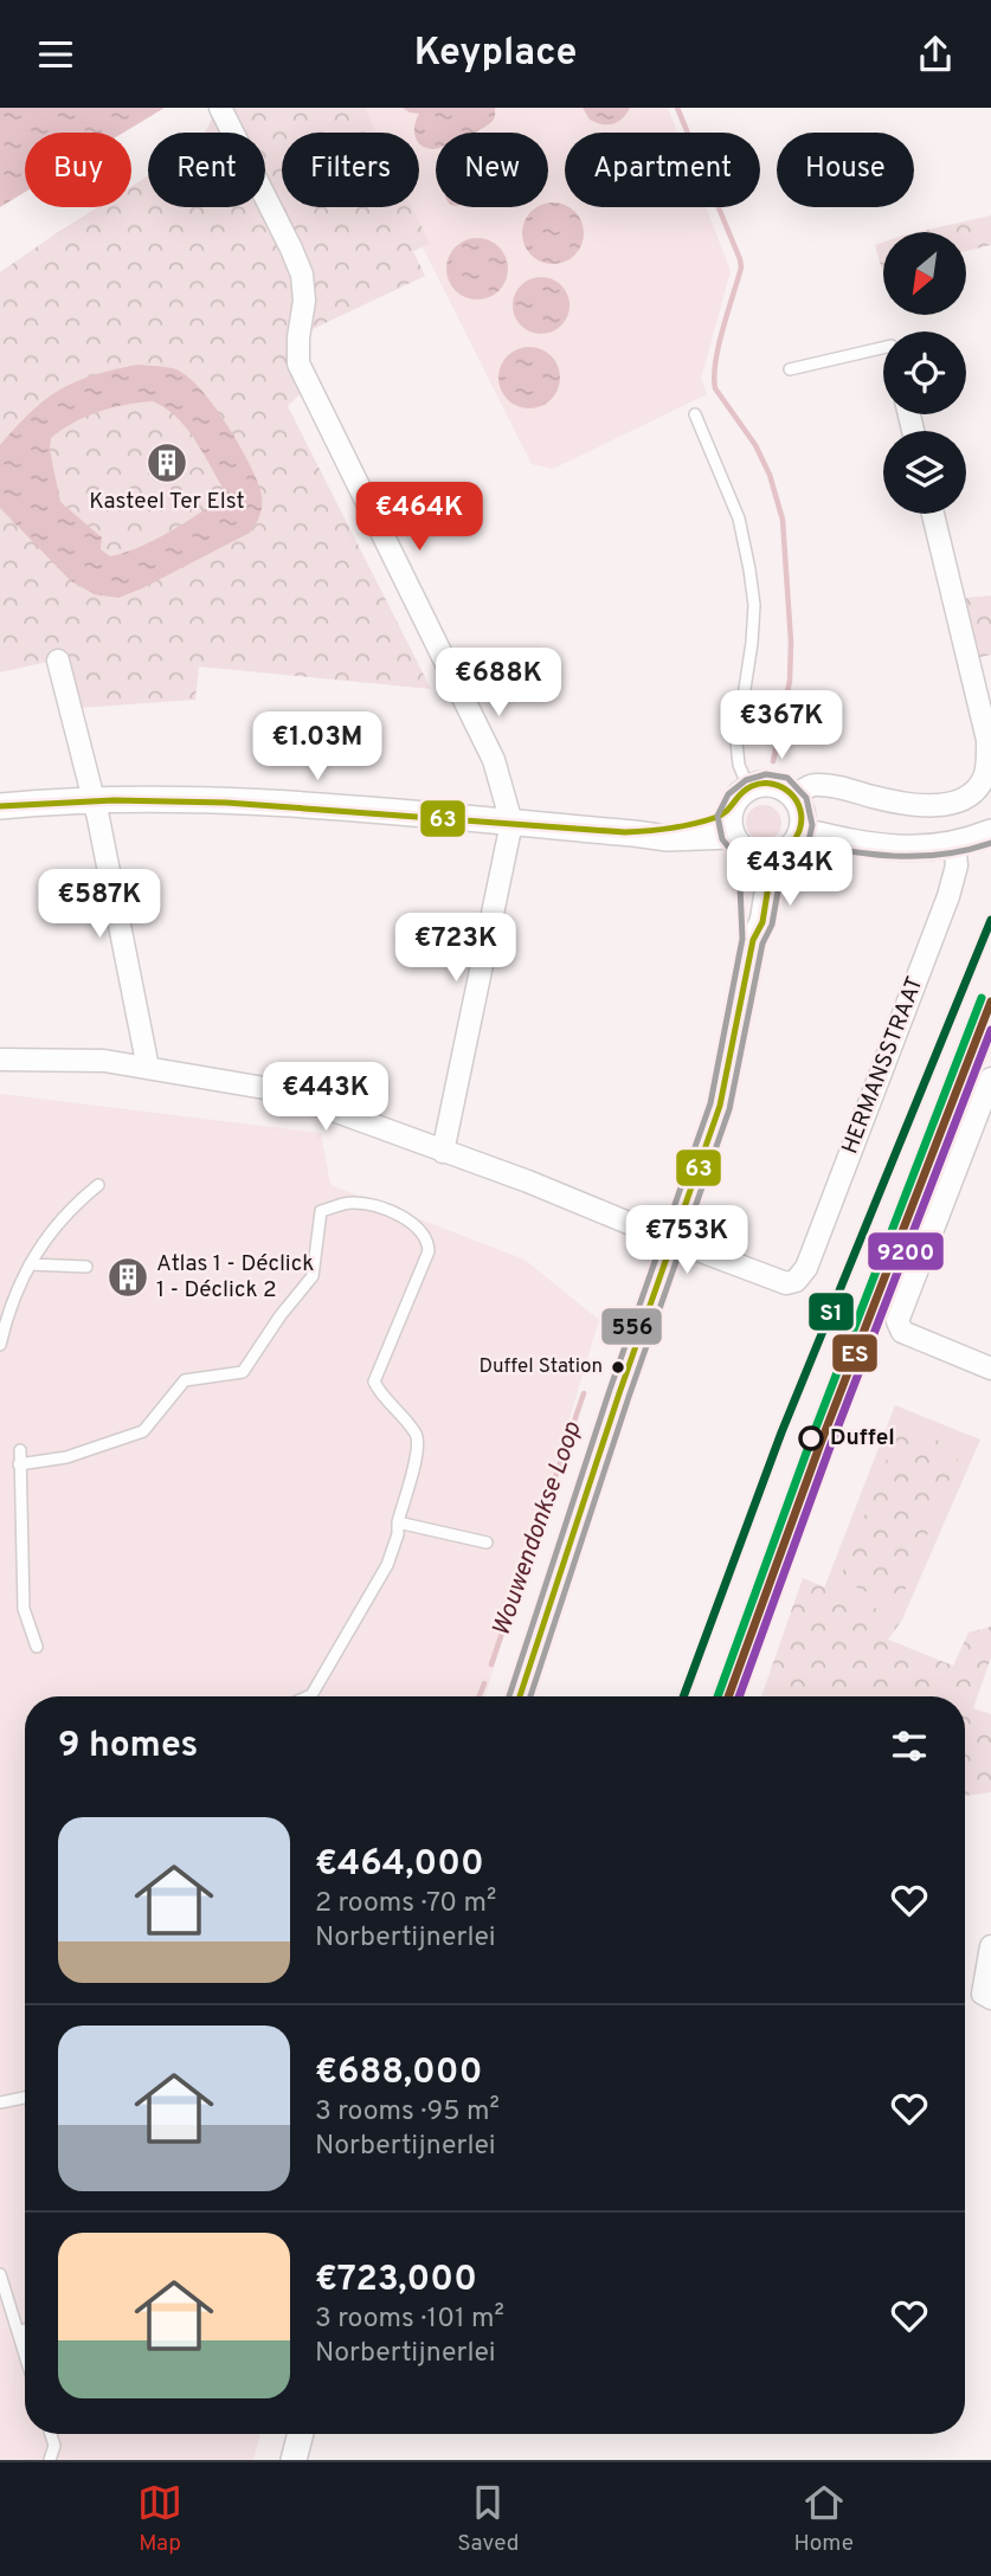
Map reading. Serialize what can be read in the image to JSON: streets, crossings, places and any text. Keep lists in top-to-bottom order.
{
  "streets": {
    "street": ["HERMANSSTRAAT"]
  },
  "water": ["Wouwendonkse Loop"],
  "places": {
    "building": ["Kasteel Ter Elst", "Atlas 1 - Déclick 1 - Déclick 2"],
    "other": ["Duffel Station", "Duffel"]
  },
  "lines": [
    "transit line 556",
    "transit line 63",
    "transit line S1",
    "transit line ES",
    "transit line 9200"
  ],
  "north": "bottom left",
  "page": {
    "header": "Keyplace",
    "chip": [
      "Buy",
      "Rent",
      "Filters",
      "New",
      "Apartment",
      "House"
    ],
    "price": [
      "€464K",
      "€688K",
      "€367K",
      "€1.03M",
      "€434K",
      "€587K",
      "€723K",
      "€443K",
      "€753K"
    ],
    "heading": "9 homes",
    "list": [
      {
        "name": "€464,000",
        "note": "2 rooms · 70 m² · Norbertijnerlei"
      },
      {
        "name": "€688,000",
        "note": "3 rooms · 95 m² · Norbertijnerlei"
      },
      {
        "name": "€723,000",
        "note": "3 rooms · 101 m² · Norbertijnerlei"
      }
    ],
    "tabs": ["Map", "Saved", "Home"]
  }
}
